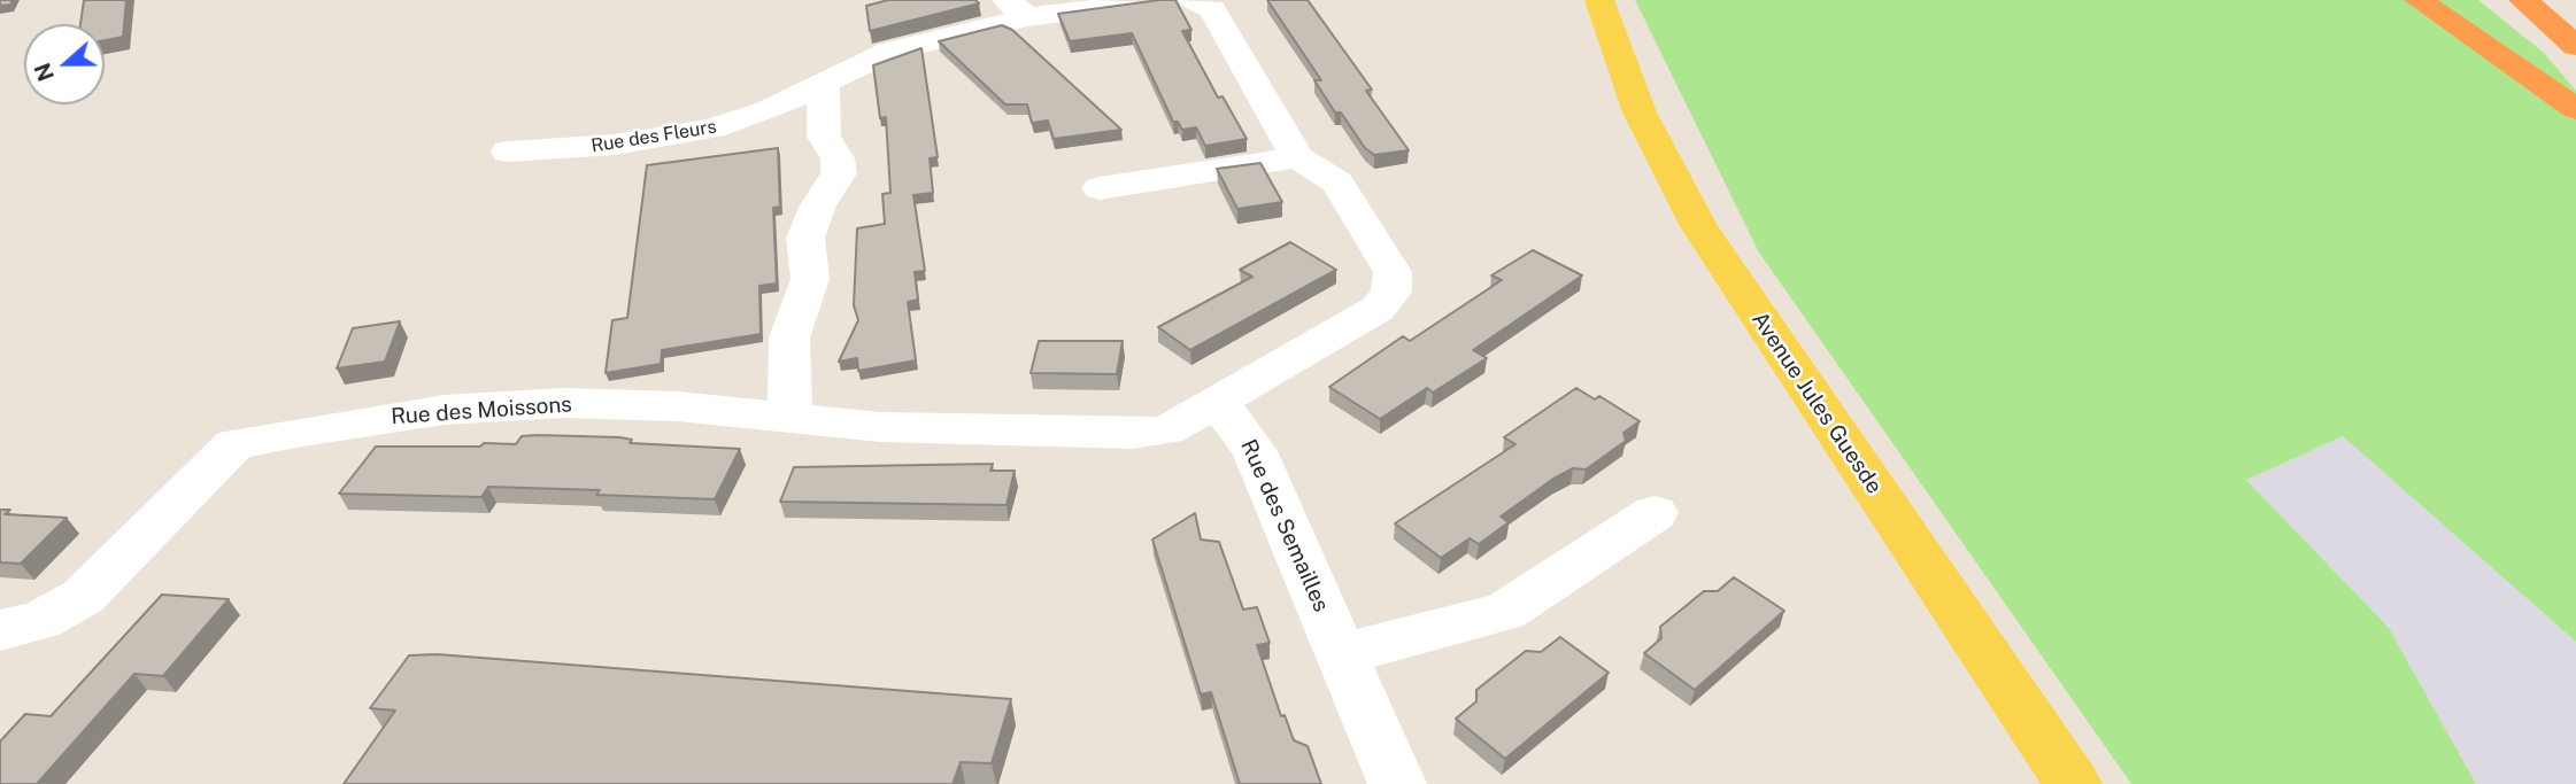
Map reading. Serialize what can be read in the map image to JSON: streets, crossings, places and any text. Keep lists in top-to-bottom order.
{
  "streets": {
    "main road": ["Avenue Jules Guesde"],
    "street": ["Rue des Fleurs", "Rue des Moissons", "Rue des Semailles"]
  },
  "crossings": [
    ["Rue des Moissons", "Rue des Semailles"]
  ],
  "north": "left"
}
